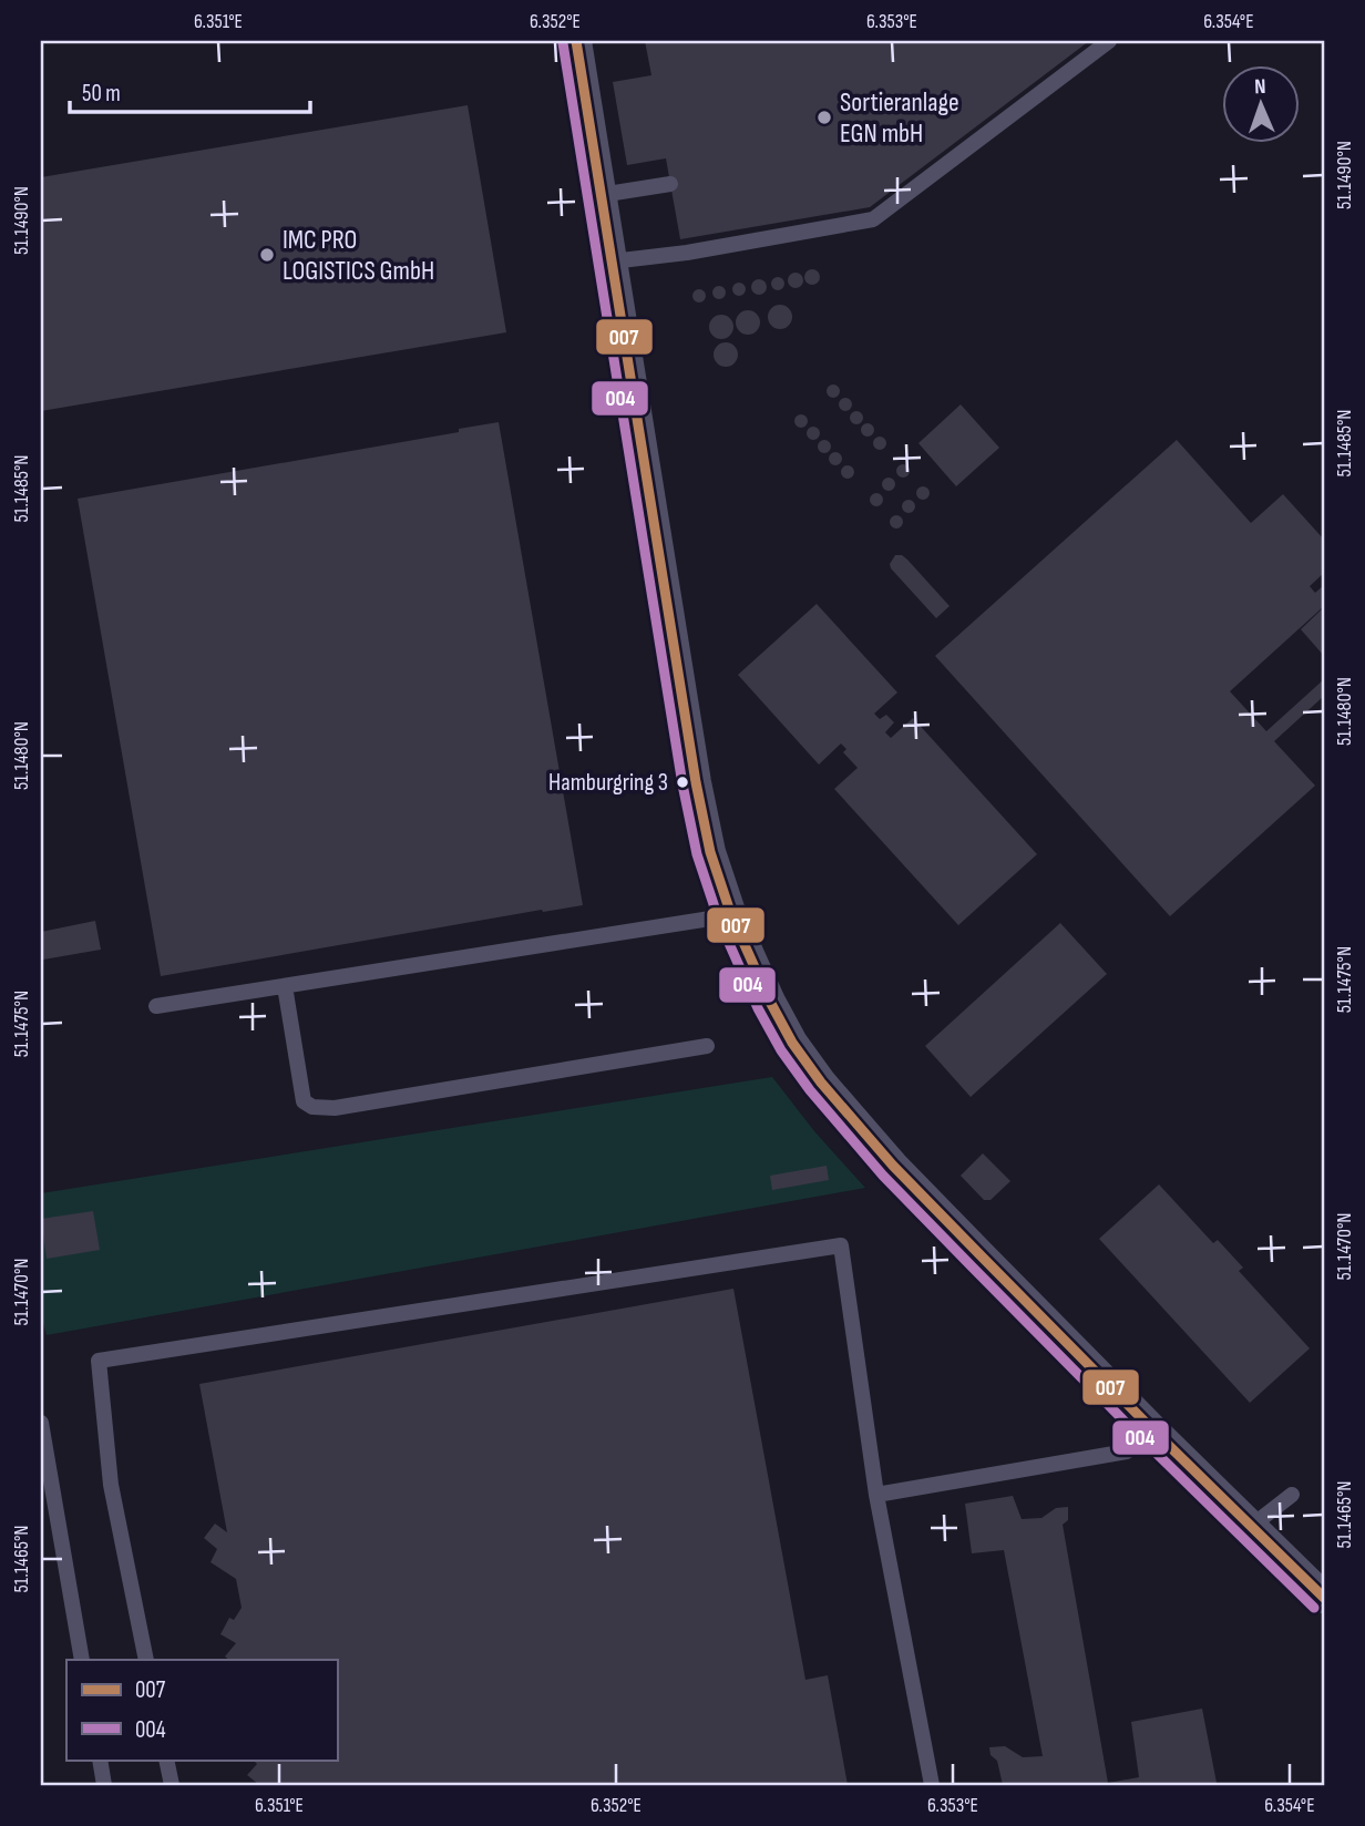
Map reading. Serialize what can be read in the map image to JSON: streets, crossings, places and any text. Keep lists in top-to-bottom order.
{
  "places": ["Sortieranlage EGN mbH", "IMC PRO LOGISTICS GmbH", "Hamburgring 3"],
  "lines": ["transit line 007", "transit line 004"],
  "legend": ["007", "004"],
  "scale_bar": "50 m",
  "north": "top",
  "coordinates": [
    "6.351°E",
    "6.352°E",
    "6.353°E",
    "6.354°E",
    "51.1490°N",
    "51.1485°N",
    "51.1480°N",
    "51.1475°N",
    "51.1470°N",
    "51.1465°N"
  ]
}
